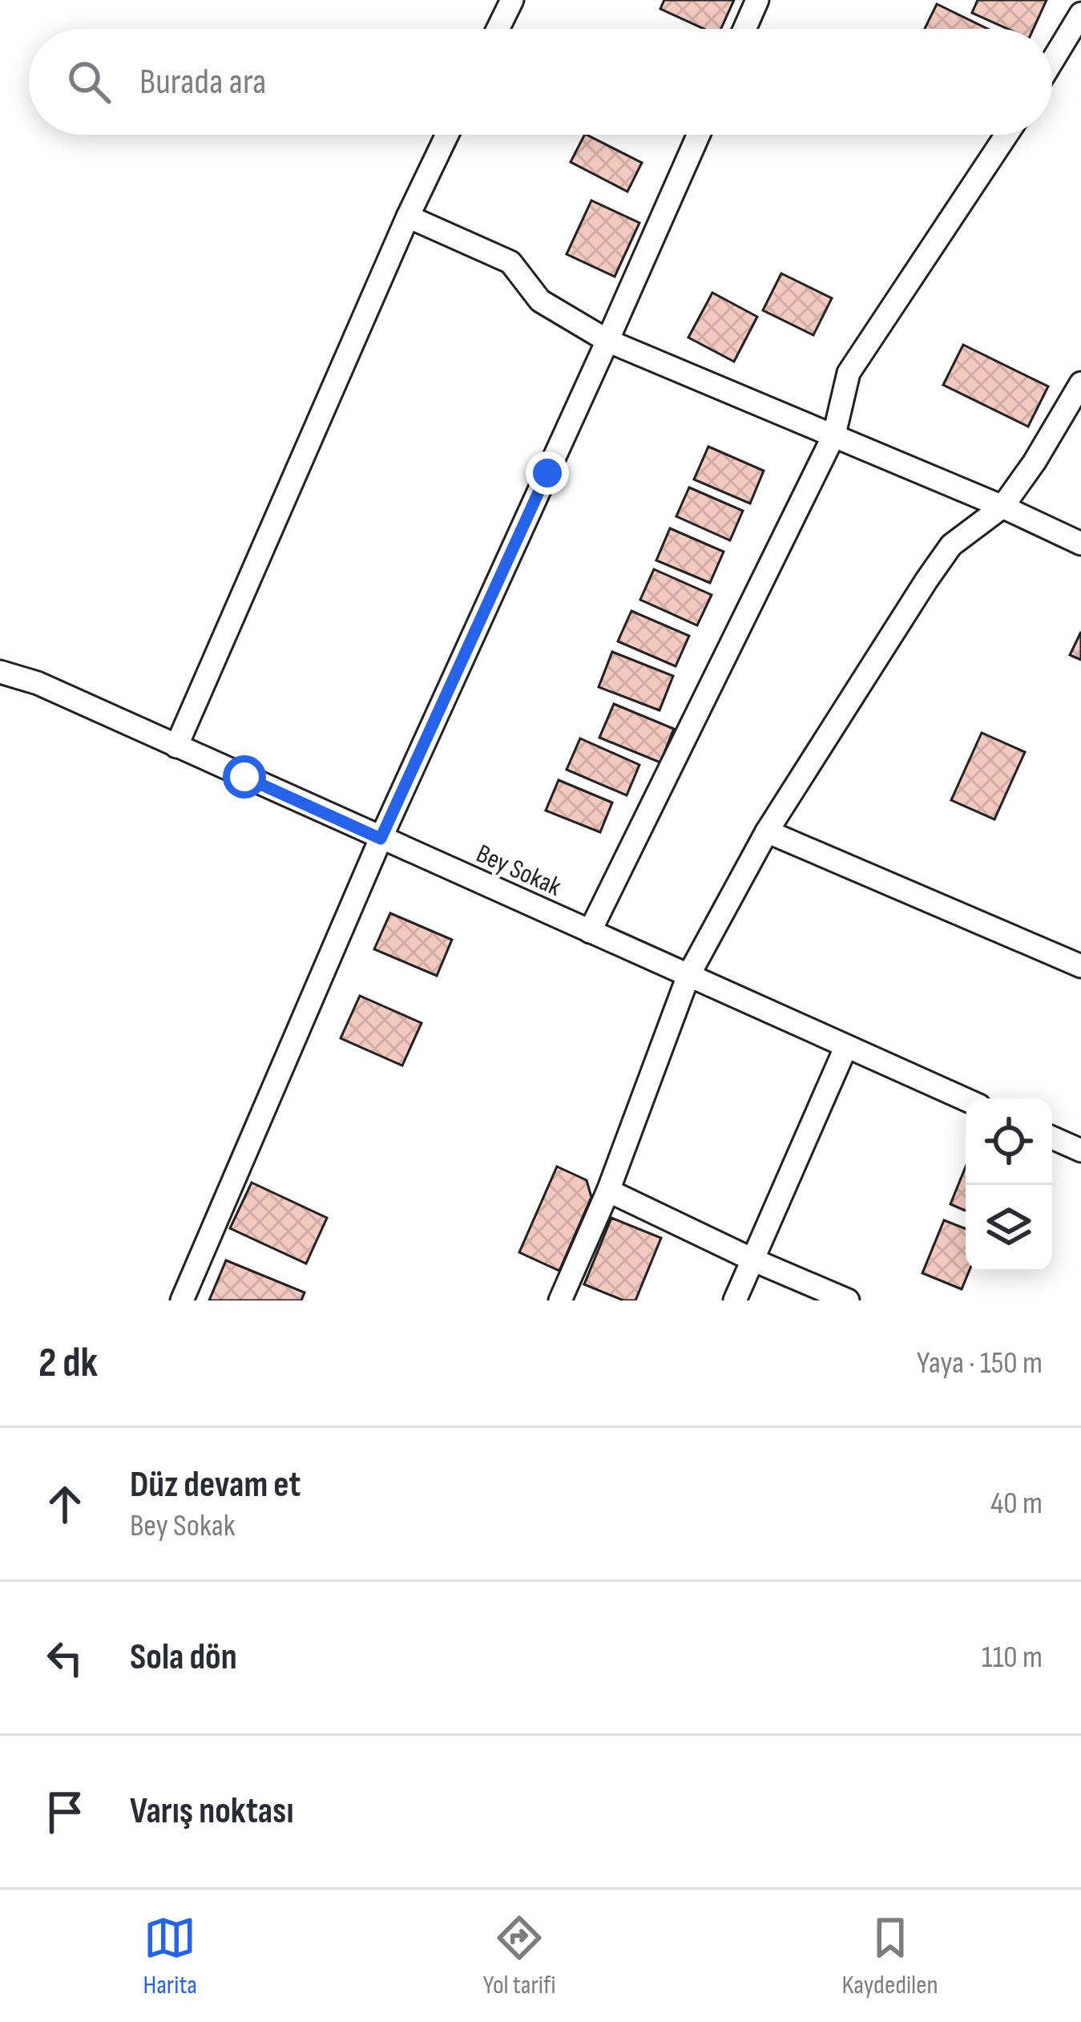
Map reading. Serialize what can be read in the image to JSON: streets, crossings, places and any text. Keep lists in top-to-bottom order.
{
  "streets": {
    "street": ["Bey Sokak"]
  },
  "page": {
    "search": "Burada ara",
    "heading": ["2 dk", "Yaya · 150 m"],
    "list": [
      ["Düz devam et", "Bey Sokak", "40 m"],
      ["Sola dön", "110 m"],
      "Varış noktası"
    ],
    "nav": ["Harita", "Yol tarifi", "Kaydedilen"]
  }
}
